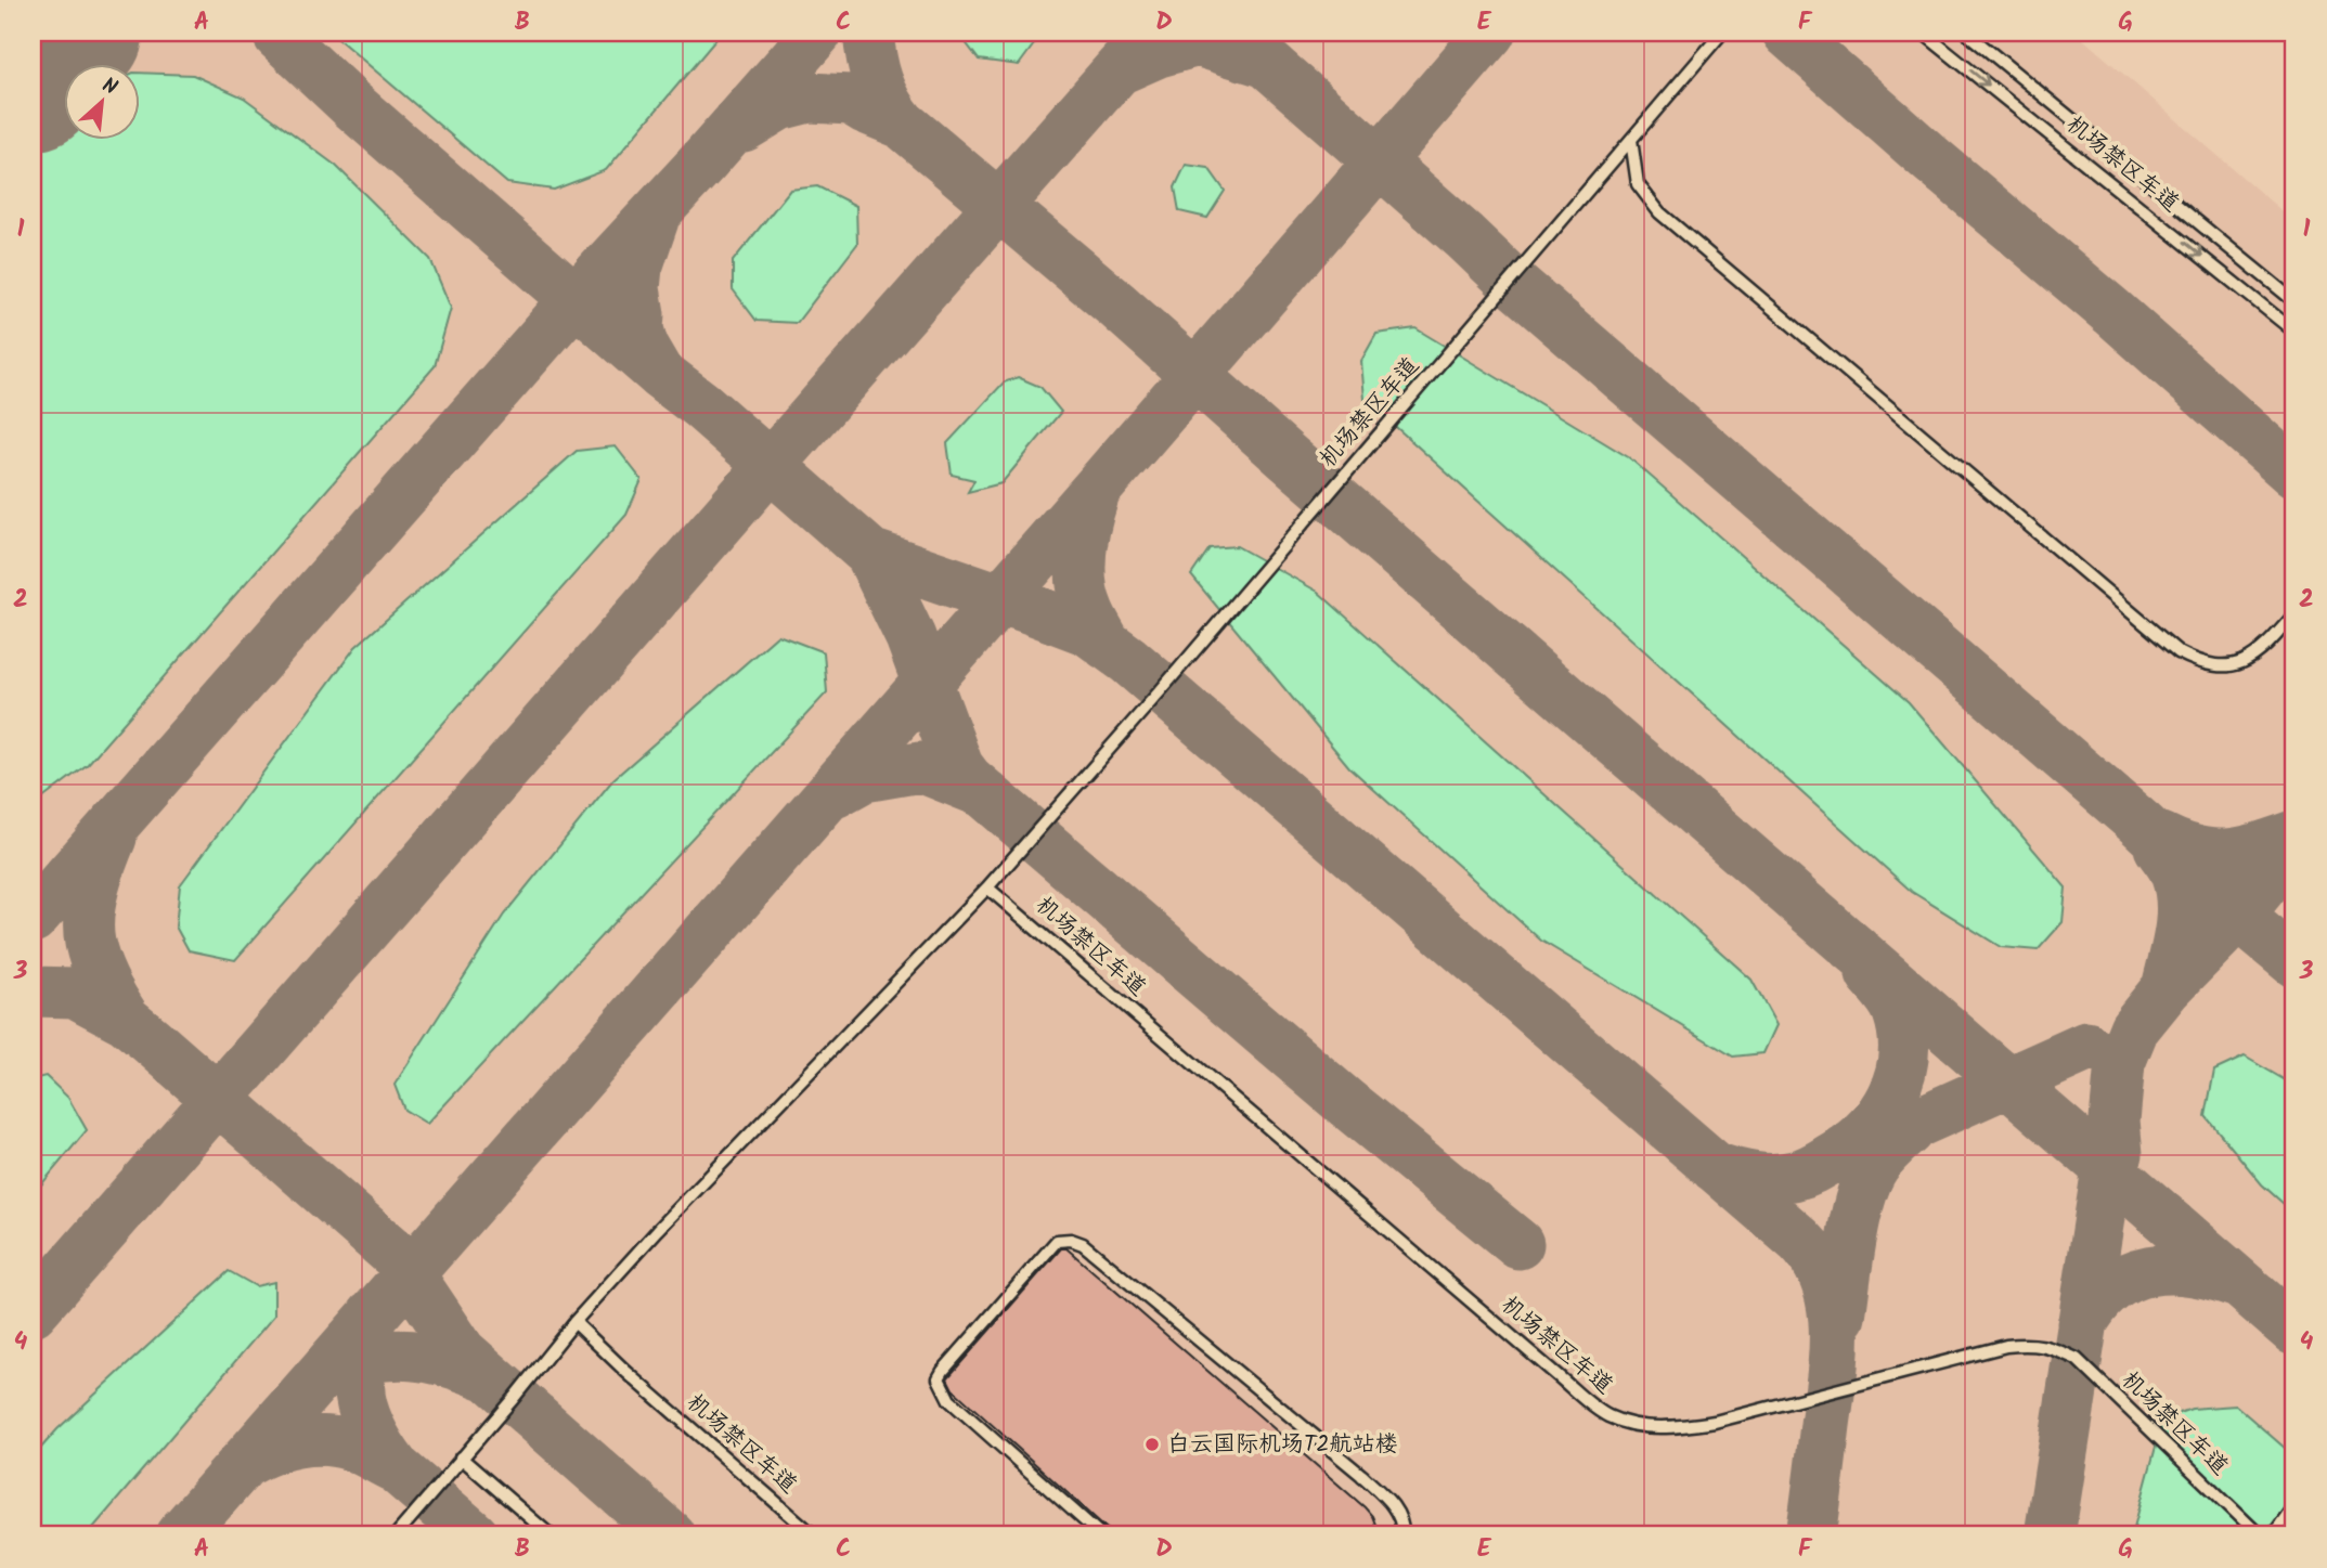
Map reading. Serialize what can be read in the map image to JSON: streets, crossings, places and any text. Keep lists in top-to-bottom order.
{
  "streets": {
    "lane": ["机场禁区车道"]
  },
  "places": ["白云国际机场T2航站楼"],
  "north": "top right",
  "grid": {
    "columns": [
      "A",
      "B",
      "C",
      "D",
      "E",
      "F",
      "G"
    ],
    "rows": [
      "1",
      "2",
      "3",
      "4"
    ]
  }
}
